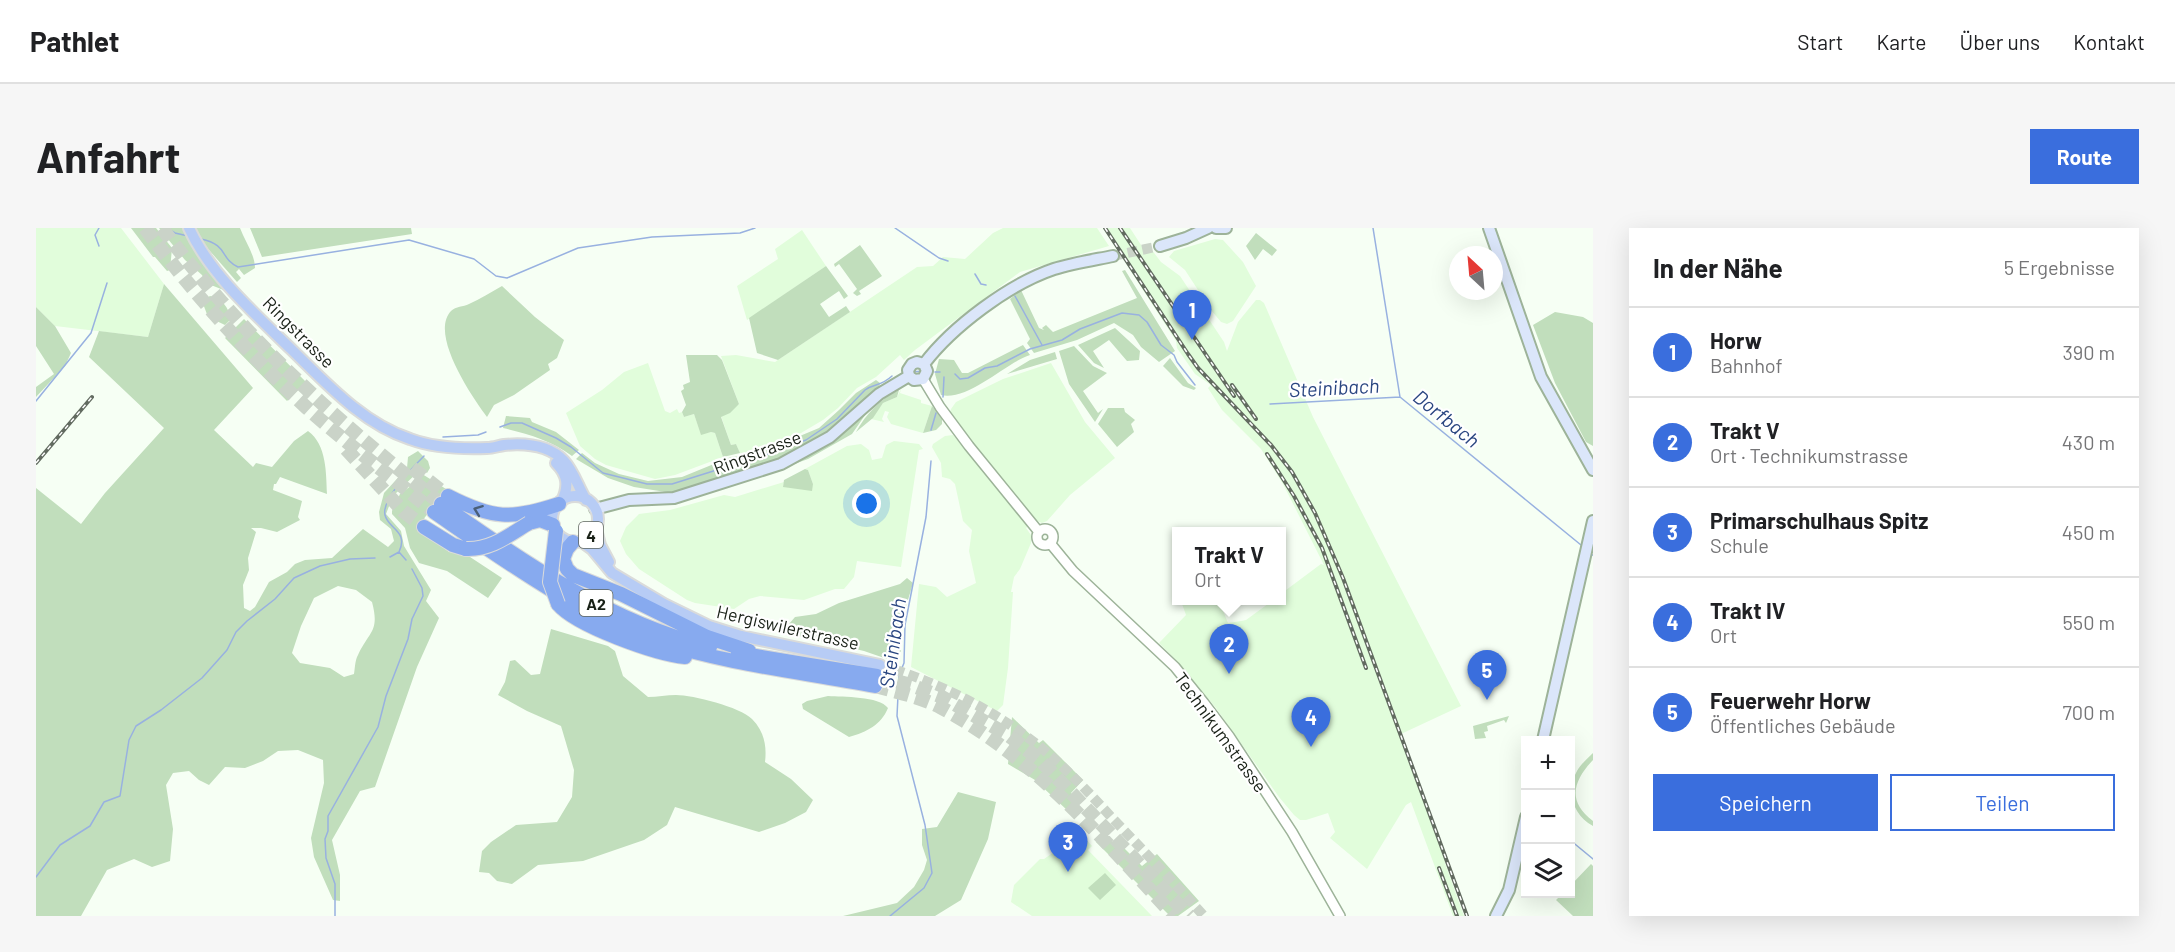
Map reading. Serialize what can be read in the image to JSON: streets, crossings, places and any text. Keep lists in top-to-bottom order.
{
  "streets": {
    "highway": ["A2"],
    "main road": ["Ringstrasse", "4", "Hergiswilerstrasse"],
    "street": ["Technikumstrasse"]
  },
  "crossings": [
    ["Ringstrasse", "4"],
    ["Ringstrasse", "Hergiswilerstrasse"],
    ["Ringstrasse", "Technikumstrasse"],
    ["4", "Hergiswilerstrasse"],
    ["A2", "Hergiswilerstrasse"]
  ],
  "water": ["Steinibach", "Dorfbach"],
  "north": "top left",
  "page": {
    "header": "Pathlet",
    "nav": [
      "Start",
      "Karte",
      "Über uns",
      "Kontakt"
    ],
    "buttons": [
      "Route",
      ["Speichern", "Teilen"]
    ],
    "title": "Anfahrt",
    "heading": ["In der Nähe", "5 Ergebnisse"],
    "pins": [
      "1",
      "2",
      "5",
      "4",
      "3"
    ],
    "list": [
      {
        "mark": "1",
        "name": "Horw",
        "note": "Bahnhof",
        "value": "390 m"
      },
      {
        "mark": "2",
        "name": "Trakt V",
        "note": "Ort · Technikumstrasse",
        "value": "430 m"
      },
      {
        "mark": "3",
        "name": "Primarschulhaus Spitz",
        "note": "Schule",
        "value": "450 m"
      },
      {
        "mark": "4",
        "name": "Trakt IV",
        "note": "Ort",
        "value": "550 m"
      },
      {
        "mark": "5",
        "name": "Feuerwehr Horw",
        "note": "Öffentliches Gebäude",
        "value": "700 m"
      }
    ],
    "popup": ["Trakt V", "Ort"],
    "map_buttons": ["+", "−"]
  }
}
